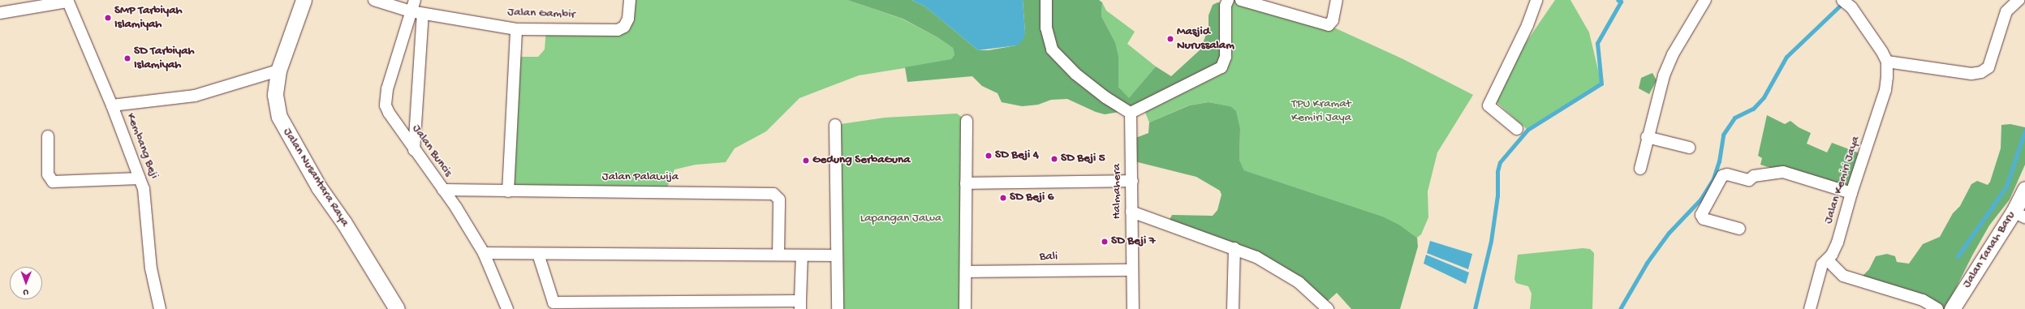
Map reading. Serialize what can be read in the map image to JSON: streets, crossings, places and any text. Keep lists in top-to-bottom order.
{
  "streets": {
    "street": [
      "Jalan Gambir",
      "Kembang Beji",
      "Jalan Buncis",
      "Jalan Nusantara Raya",
      "Jalan Palawija",
      "Jalan Kemiri Jaya",
      "Halmahera",
      "Jalan Tanah Baru",
      "Bali"
    ]
  },
  "crossings": [
    ["Jalan Gambir", "Jalan Buncis"],
    ["Jalan Buncis", "Jalan Palawija"],
    ["Halmahera", "Bali"]
  ],
  "parks": ["TPU Kramat Kemiri Jaya", "Lapangan Jawa"],
  "places": [
    "SMP Tarbiyah Islamiyah",
    "Masjid Nurussalam",
    "SD Tarbiyah Islamiyah",
    "SD Beji 4",
    "SD Beji 5",
    "Gedung SerbaGuna",
    "SD Beji 6",
    "SD Beji 7"
  ],
  "north": "bottom"
}
